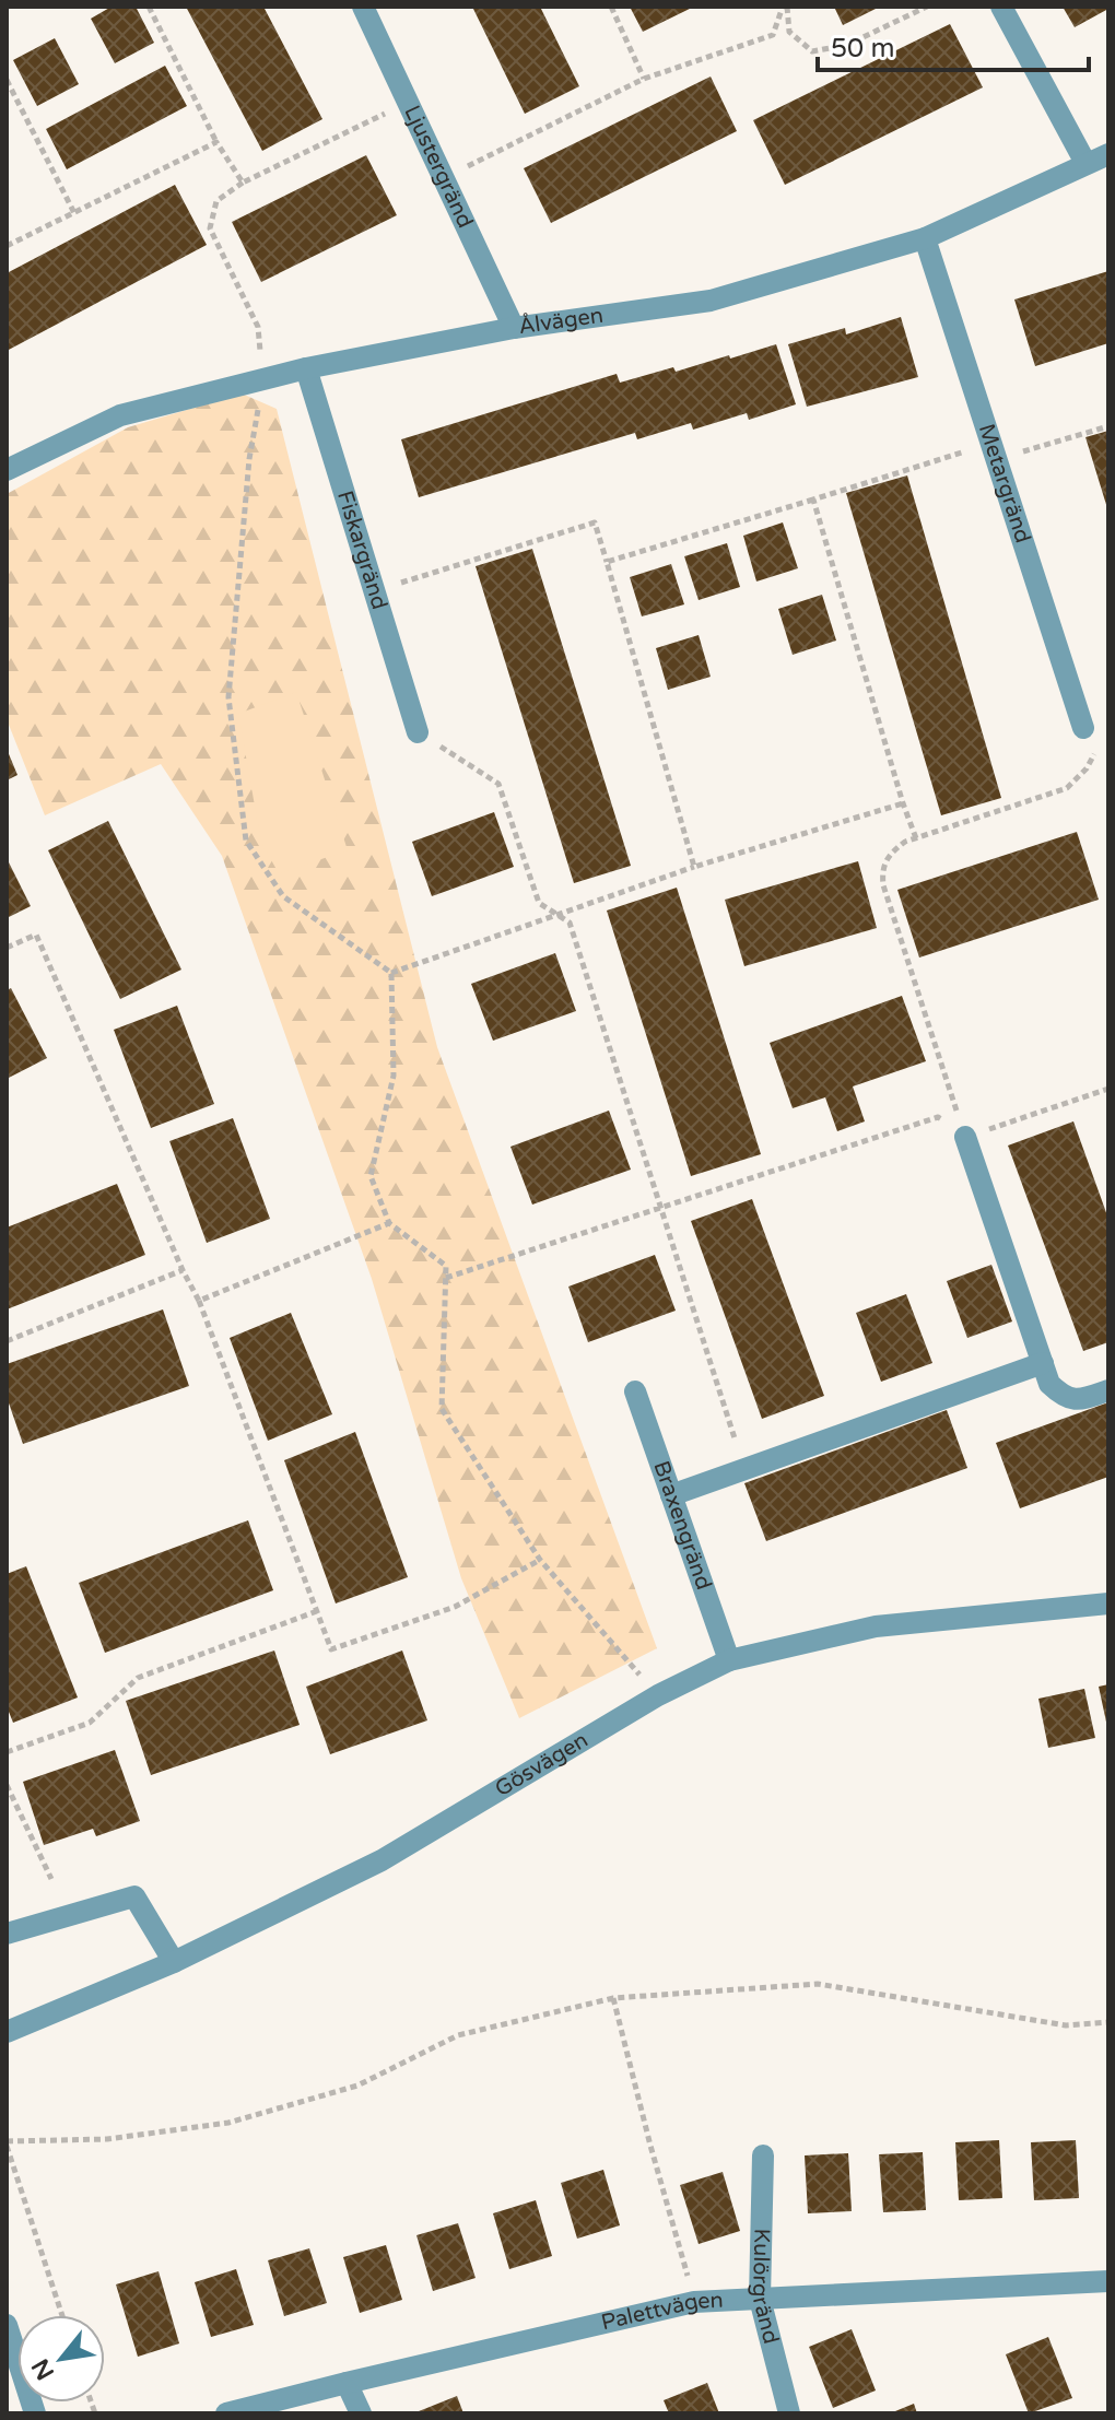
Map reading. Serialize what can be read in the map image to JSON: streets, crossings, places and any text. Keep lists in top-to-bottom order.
{
  "streets": {
    "street": [
      "Ljustergränd",
      "Ålvägen",
      "Metargränd",
      "Fiskargränd",
      "Braxengränd",
      "Gösvägen",
      "Kulörgränd",
      "Palettvägen"
    ]
  },
  "crossings": [
    ["Ljustergränd", "Ålvägen"],
    ["Ålvägen", "Metargränd"],
    ["Ålvägen", "Fiskargränd"],
    ["Braxengränd", "Gösvägen"],
    ["Kulörgränd", "Palettvägen"]
  ],
  "scale_bar": "50 m",
  "north": "bottom left"
}
